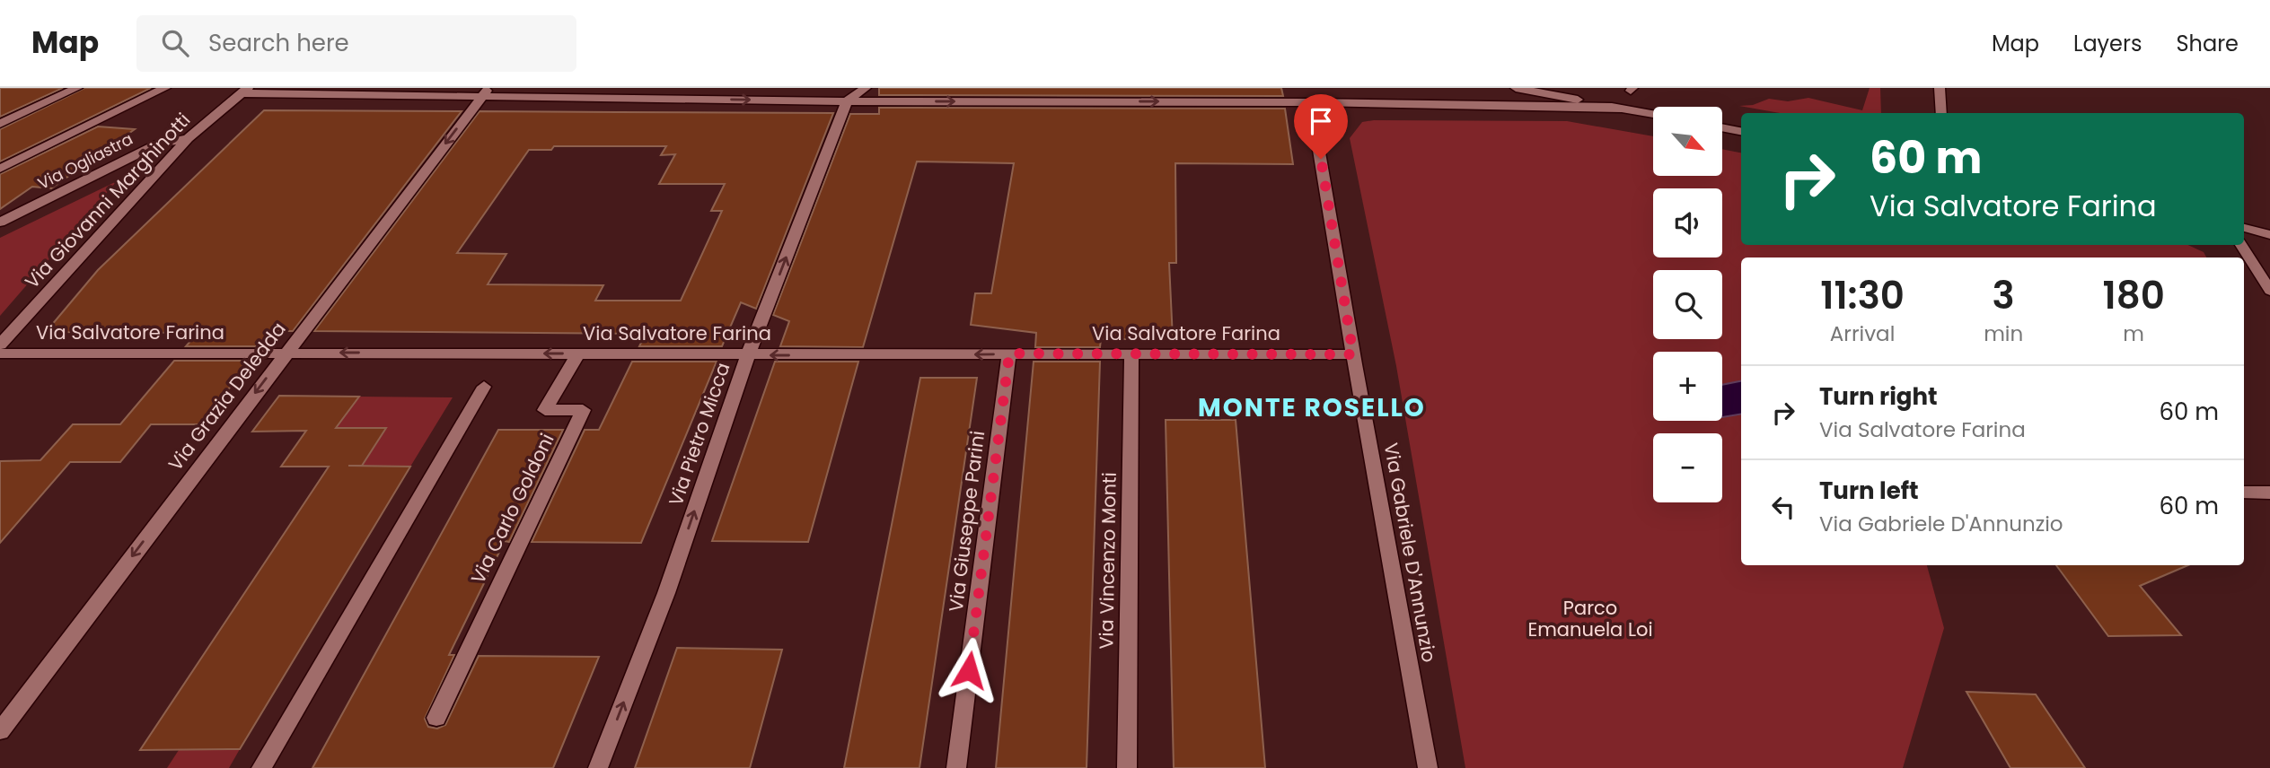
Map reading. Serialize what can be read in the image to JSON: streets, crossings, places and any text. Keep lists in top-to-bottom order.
{
  "streets": {
    "street": [
      "Via Ogliastra",
      "Via Giovanni Marghinotti",
      "Via Salvatore Farina",
      "Via Grazia Deledda",
      "Via Pietro Micca",
      "Via Carlo Goldoni",
      "Via Giuseppe Parini",
      "Via Gabriele D'Annunzio",
      "Via Vincenzo Monti"
    ]
  },
  "crossings": [
    ["Via Ogliastra", "Via Giovanni Marghinotti"],
    ["Via Salvatore Farina", "Via Grazia Deledda"],
    ["Via Salvatore Farina", "Via Pietro Micca"],
    ["Via Salvatore Farina", "Via Carlo Goldoni"],
    ["Via Salvatore Farina", "Via Giuseppe Parini"],
    ["Via Salvatore Farina", "Via Gabriele D'Annunzio"],
    ["Via Salvatore Farina", "Via Vincenzo Monti"]
  ],
  "one_way": ["Via Salvatore Farina", "Via Grazia Deledda", "Via Pietro Micca"],
  "districts": ["MONTE ROSELLO"],
  "parks": ["Parco Emanuela Loi"],
  "north": "bottom right",
  "page": {
    "header": "Map",
    "search": "Search here",
    "nav": ["Map", "Layers", "Share"],
    "map_buttons": ["+", "−"],
    "turn": ["60 m", "Via Salvatore Farina"],
    "eta": [
      "11:30",
      "Arrival",
      "3",
      "min",
      "180",
      "m"
    ],
    "list": [
      {
        "name": "Turn right",
        "note": "Via Salvatore Farina",
        "value": "60 m"
      },
      {
        "name": "Turn left",
        "note": "Via Gabriele D'Annunzio",
        "value": "60 m"
      }
    ]
  }
}
